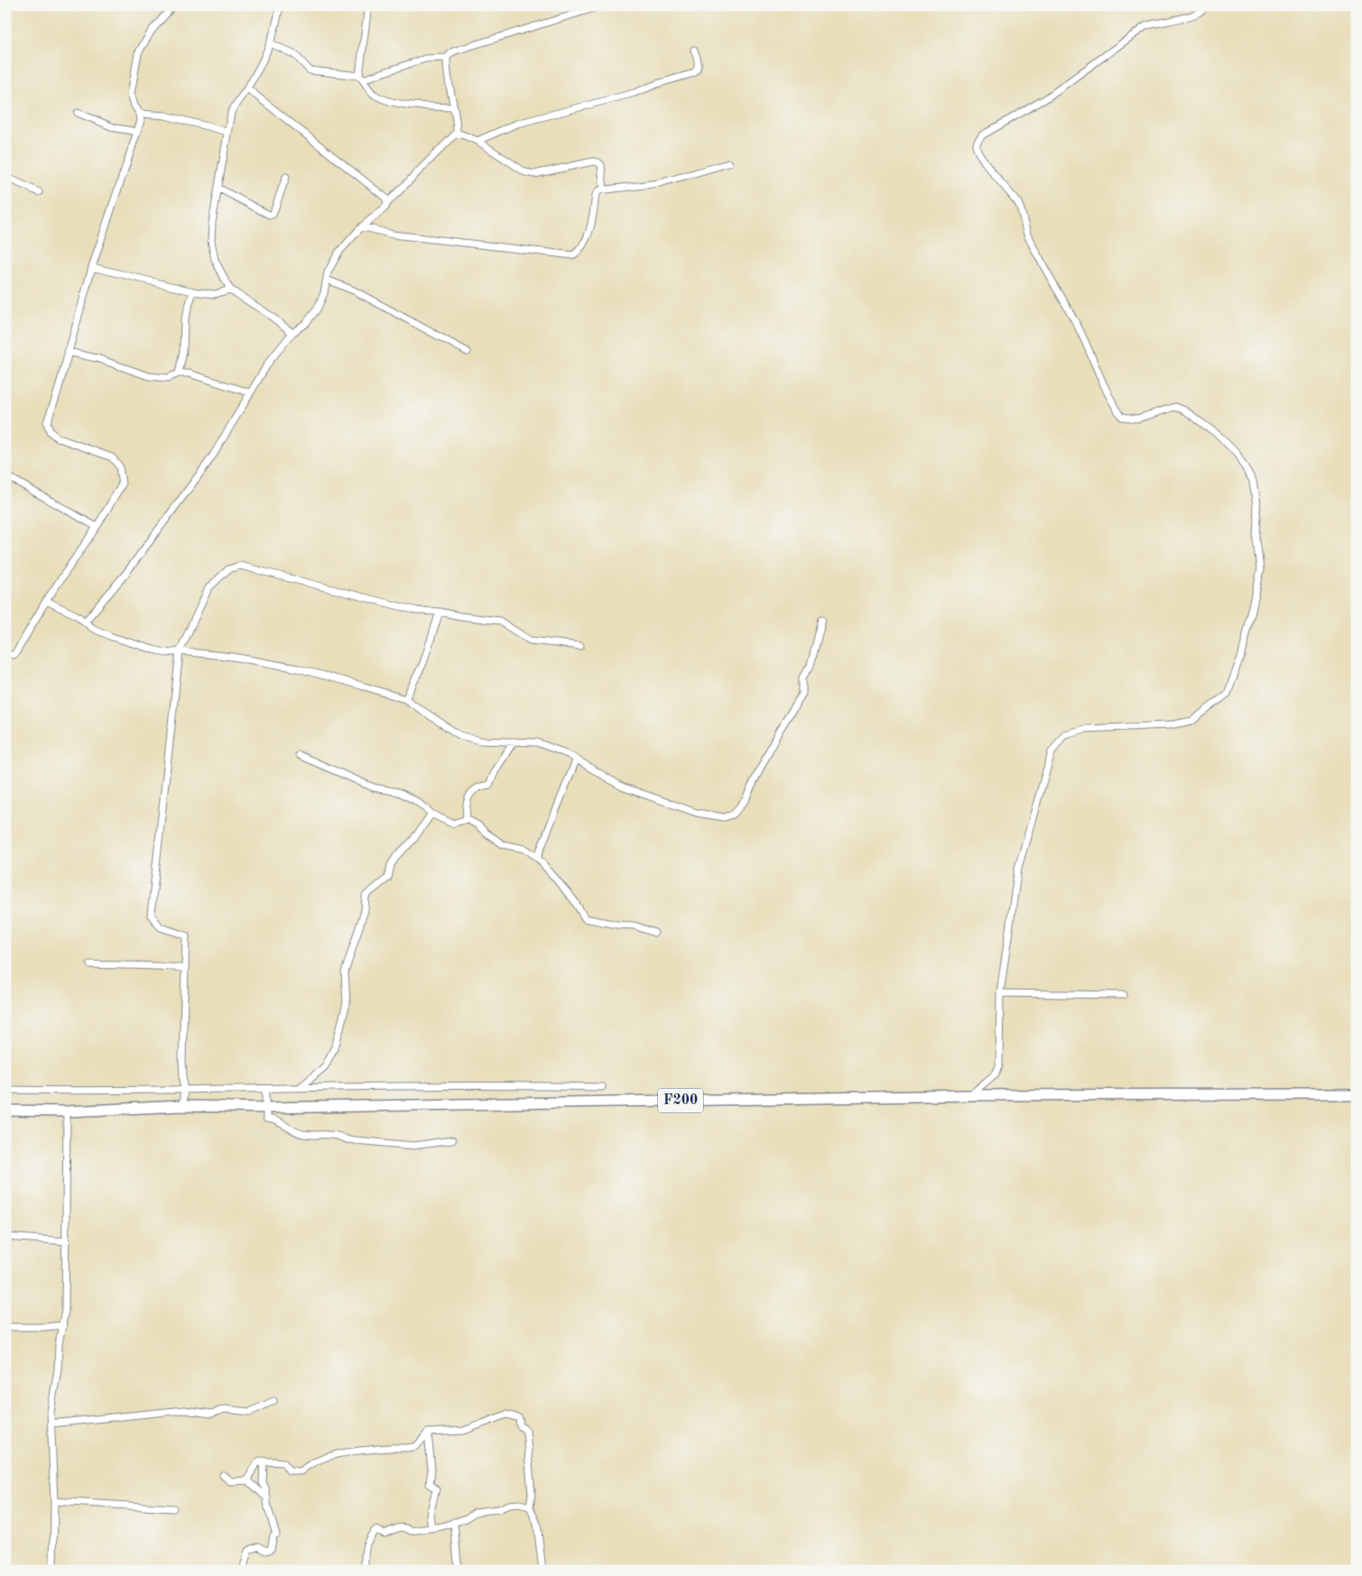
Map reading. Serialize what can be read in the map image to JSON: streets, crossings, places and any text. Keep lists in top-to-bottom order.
{
  "streets": {
    "main road": ["F200"]
  }
}
